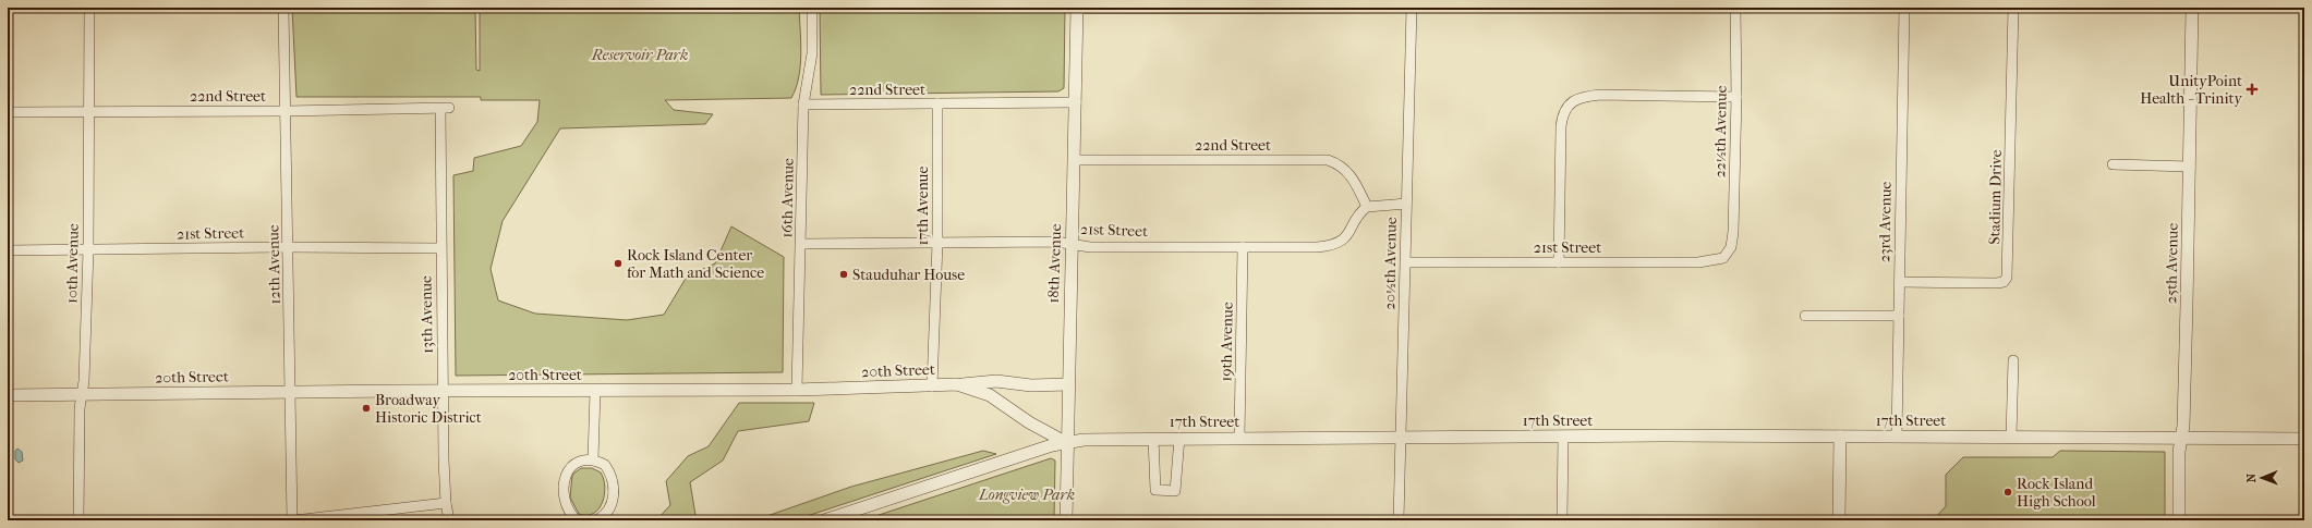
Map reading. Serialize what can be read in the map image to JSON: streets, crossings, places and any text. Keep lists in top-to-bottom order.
{
  "streets": {
    "street": [
      "22nd Street",
      "22½th Avenue",
      "Stadium Drive",
      "16th Avenue",
      "17th Avenue",
      "23rd Avenue",
      "21st Street",
      "10th Avenue",
      "18th Avenue",
      "20½th Avenue",
      "25th Avenue",
      "12th Avenue",
      "13th Avenue",
      "19th Avenue",
      "20th Street",
      "17th Street"
    ]
  },
  "crossings": [
    ["22nd Street", "16th Avenue"],
    ["22nd Street", "17th Avenue"],
    ["22nd Street", "21st Street"],
    ["22nd Street", "10th Avenue"],
    ["22nd Street", "18th Avenue"],
    ["22nd Street", "12th Avenue"],
    ["22nd Street", "13th Avenue"],
    ["22½th Avenue", "21st Street"],
    ["Stadium Drive", "23rd Avenue"],
    ["16th Avenue", "21st Street"],
    ["16th Avenue", "20th Street"],
    ["17th Avenue", "21st Street"],
    ["17th Avenue", "20th Street"],
    ["23rd Avenue", "17th Street"],
    ["21st Street", "10th Avenue"],
    ["21st Street", "18th Avenue"],
    ["21st Street", "20½th Avenue"],
    ["21st Street", "12th Avenue"],
    ["21st Street", "13th Avenue"],
    ["21st Street", "19th Avenue"],
    ["10th Avenue", "20th Street"],
    ["18th Avenue", "20th Street"],
    ["18th Avenue", "17th Street"],
    ["20½th Avenue", "17th Street"],
    ["25th Avenue", "17th Street"],
    ["12th Avenue", "20th Street"],
    ["13th Avenue", "20th Street"],
    ["19th Avenue", "17th Street"],
    ["20th Street", "17th Street"]
  ],
  "parks": ["Reservoir Park", "Longview Park"],
  "places": {
    "health": ["UnityPoint Health - Trinity"],
    "other": [
      "Rock Island Center for Math and Science",
      "Stauduhar House",
      "Broadway Historic District",
      "Rock Island High School"
    ]
  },
  "north": "left"
}
